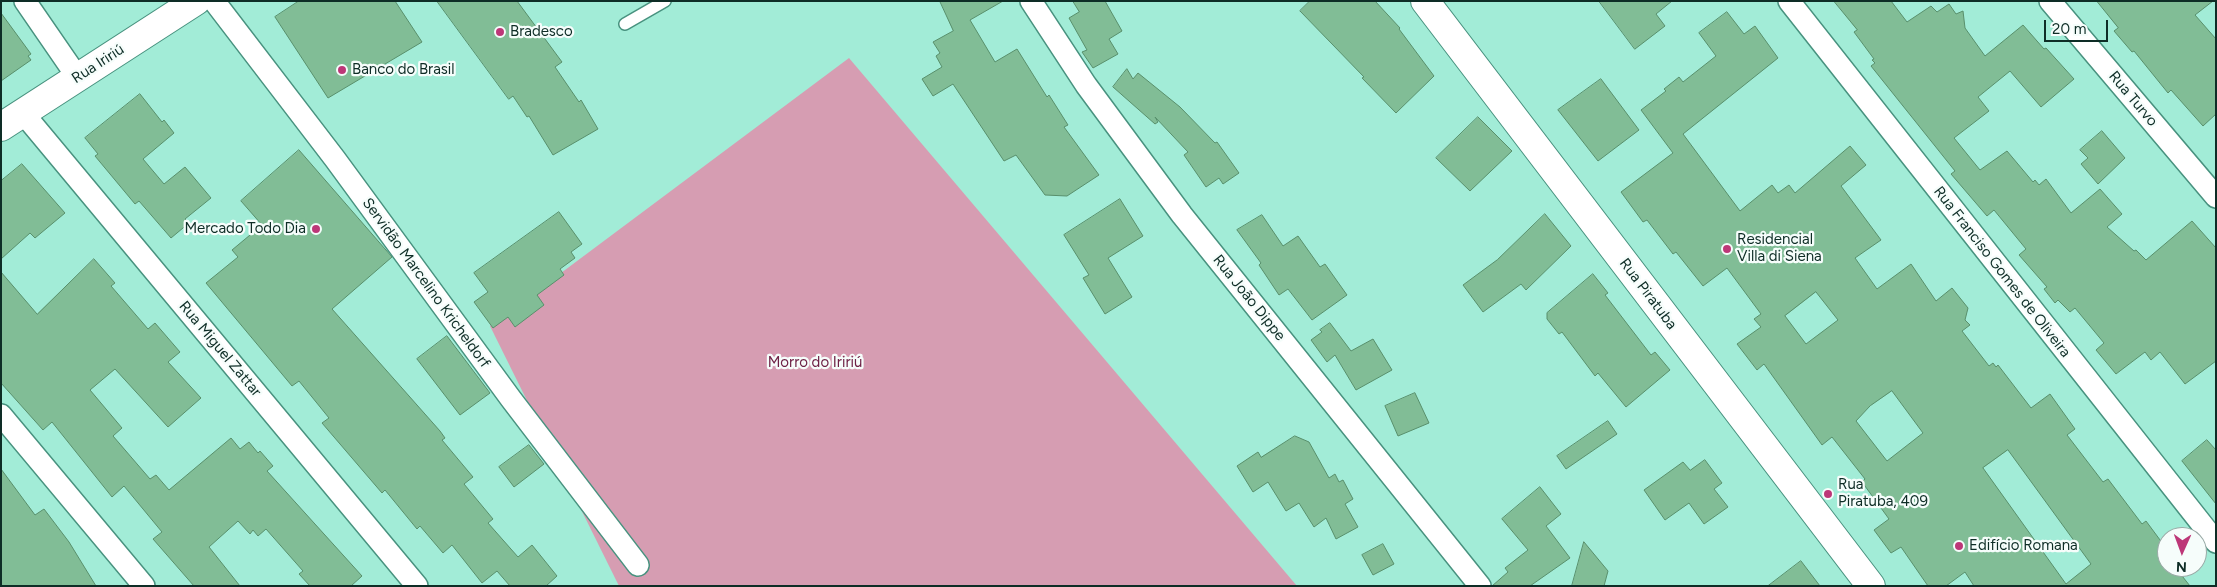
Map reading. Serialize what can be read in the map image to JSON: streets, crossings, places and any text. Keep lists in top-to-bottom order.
{
  "streets": {
    "main road": ["Rua Iririú", "Rua Piratuba"],
    "street": [
      "Rua Turvo",
      "Rua Franciso Gomes de Oliveira",
      "Servidão Marcelino Kricheldorf",
      "Rua João Dippe",
      "Rua Miguel Zattar"
    ]
  },
  "crossings": [
    ["Rua Iririú", "Rua Miguel Zattar"]
  ],
  "parks": ["Morro do Iririú"],
  "places": [
    "Bradesco",
    "Banco do Brasil",
    "Mercado Todo Dia",
    "Residencial Villa di Siena",
    "Rua Piratuba, 409",
    "Edifício Romana"
  ],
  "scale_bar": "20 m",
  "north": "bottom"
}
